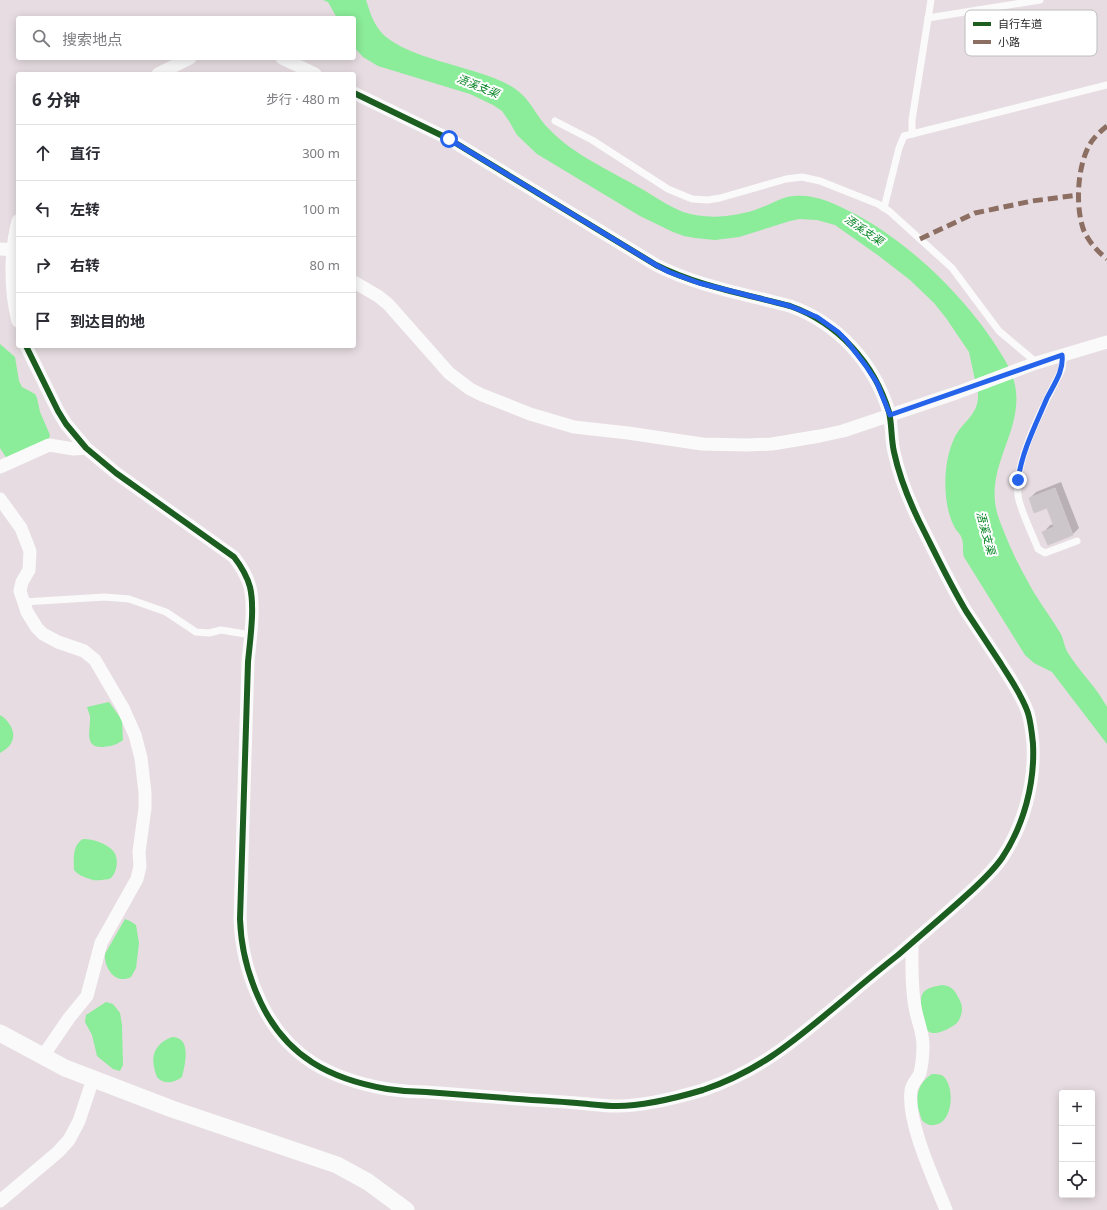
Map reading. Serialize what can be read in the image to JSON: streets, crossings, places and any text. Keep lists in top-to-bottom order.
{
  "water": ["浯溪支渠"],
  "legend": ["自行车道", "小路"],
  "page": {
    "search": "搜索地点",
    "heading": ["6 分钟", "步行 · 480 m"],
    "list": [
      ["直行", "300 m"],
      ["左转", "100 m"],
      ["右转", "80 m"],
      "到达目的地"
    ],
    "map_buttons": ["+", "−"]
  }
}
